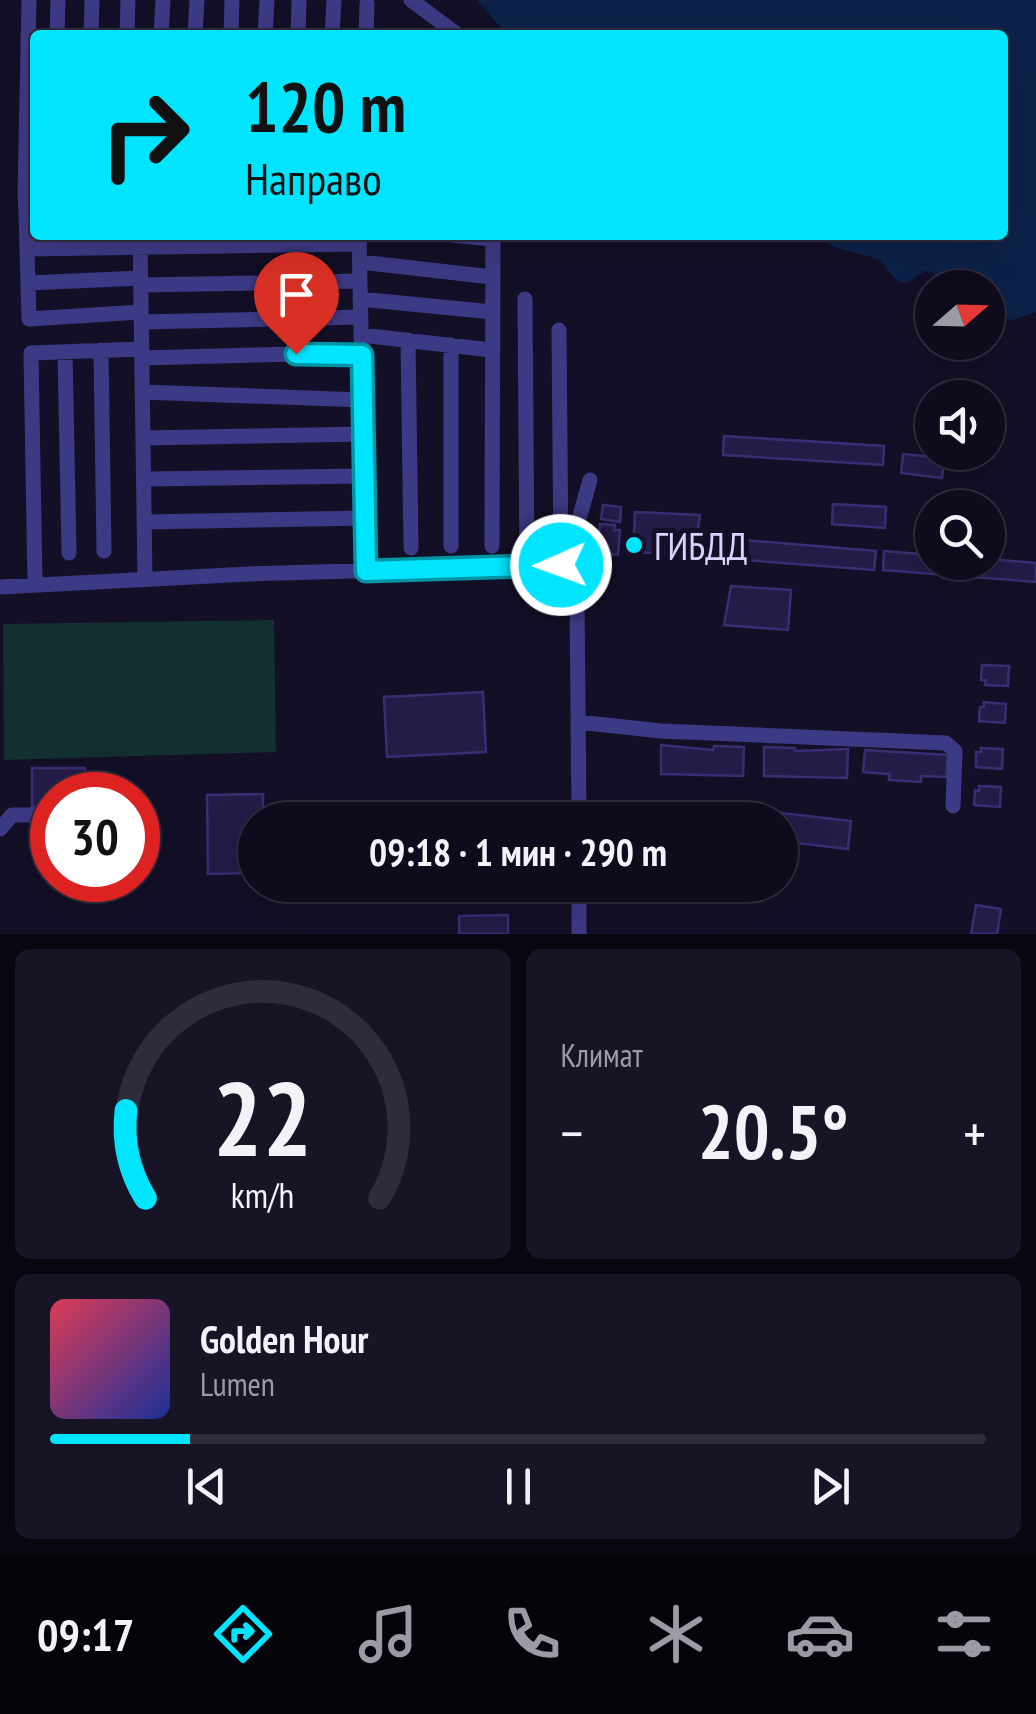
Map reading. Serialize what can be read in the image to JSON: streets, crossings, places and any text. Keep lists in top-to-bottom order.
{
  "places": ["ГИБДД"],
  "north": "right",
  "page": {
    "turn": ["120 m", "Направо"],
    "limit": "30",
    "trip": "09:18 · 1 мин · 290 m",
    "tile": "Климат",
    "heat": ["−", "20.5°", "+"],
    "song": ["Golden Hour", "Lumen"],
    "tabs": "09:17",
    "gauge": ["22", "km/h"]
  }
}
